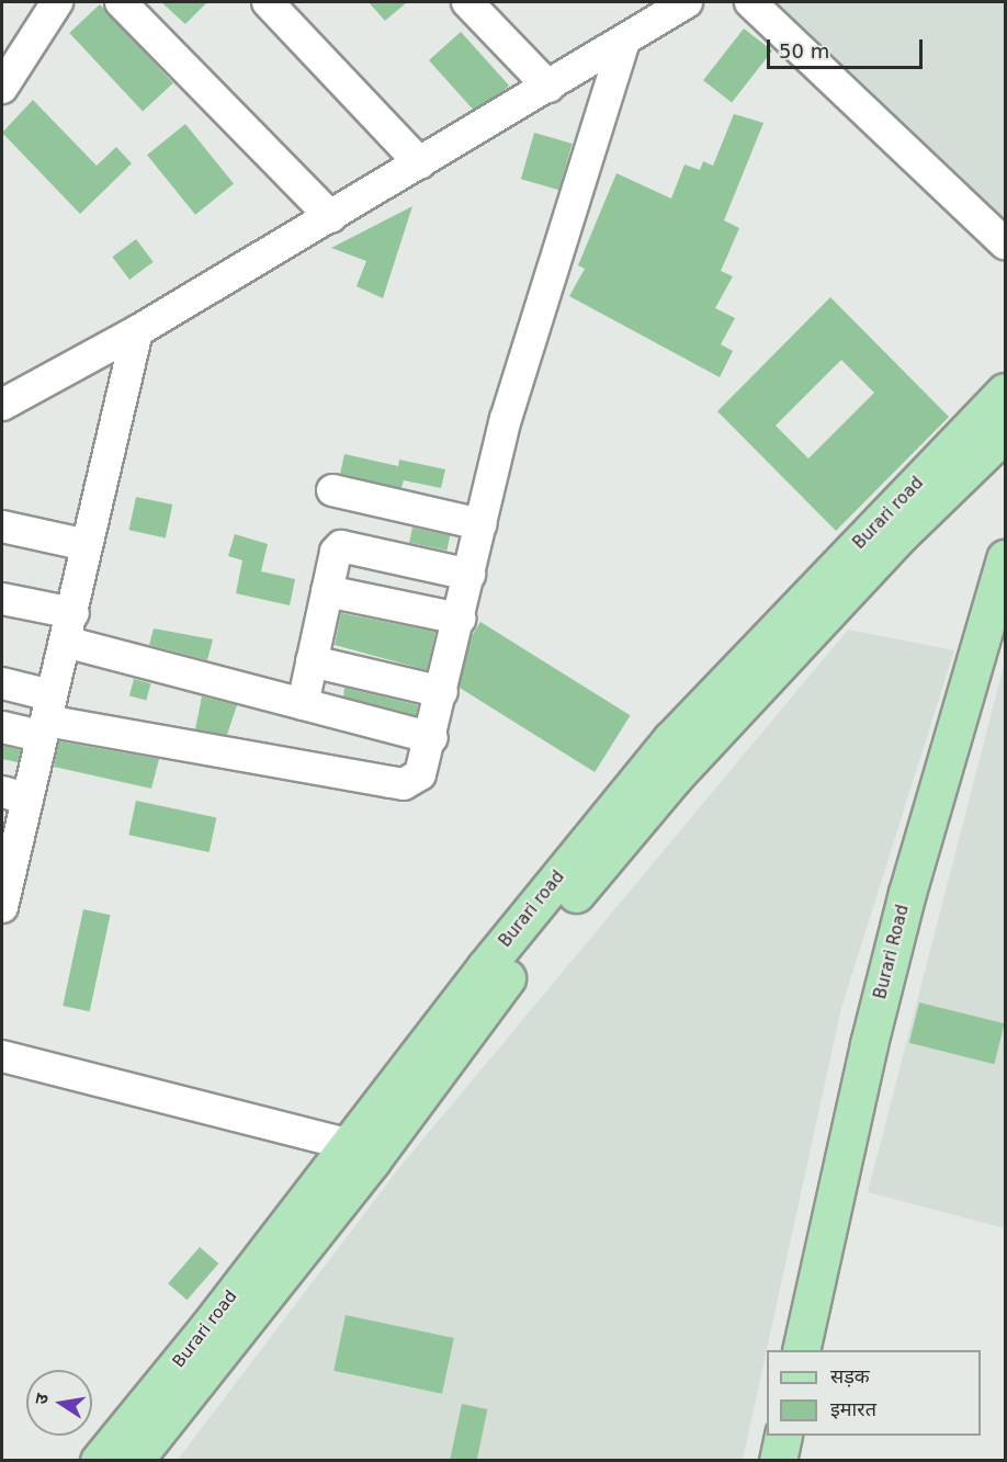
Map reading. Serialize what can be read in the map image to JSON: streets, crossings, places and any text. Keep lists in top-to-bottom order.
{
  "streets": {
    "main road": ["Burari road", "Burari Road"]
  },
  "legend": ["सड़क", "इमारत"],
  "scale_bar": "50 m",
  "north": "left"
}
